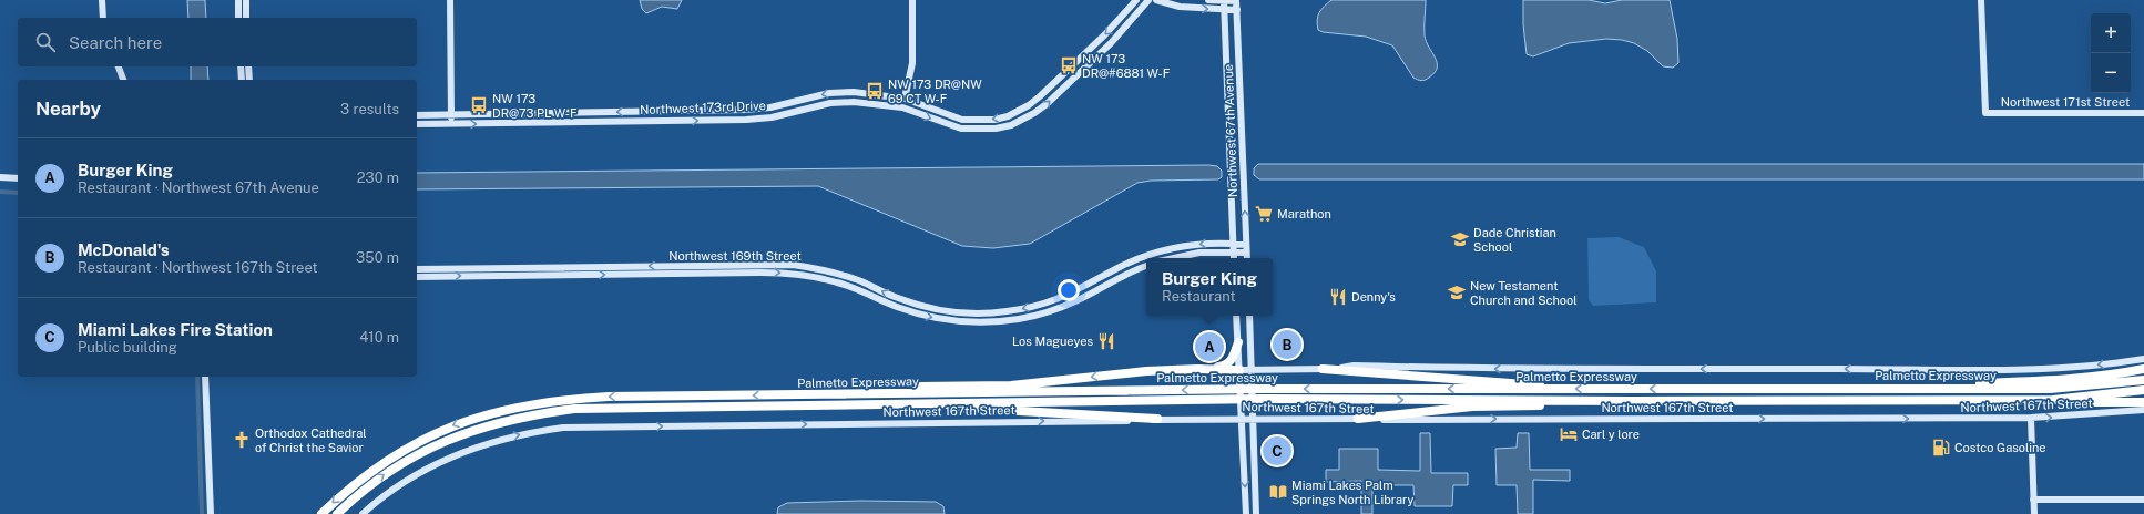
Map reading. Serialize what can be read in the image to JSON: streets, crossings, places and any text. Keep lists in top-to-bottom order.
{
  "streets": {
    "highway": ["Palmetto Expressway"],
    "street": [
      "Northwest 171st Street",
      "Northwest 173rd Drive",
      "Northwest 67th Avenue",
      "Northwest 169th Street",
      "Northwest 167th Street"
    ]
  },
  "crossings": [
    ["Northwest 67th Avenue", "Northwest 169th Street"]
  ],
  "places": {
    "bus stop": ["NW 173 DR@#6881 W-F", "NW 173 DR@NW 69 CT W-F", "NW 173 DR@73 PL W-F"],
    "supermarket": ["Marathon"],
    "school or university": ["Dade Christian School", "New Testament Church and School"],
    "restaurant": ["Denny's", "Los Magueyes"],
    "hotel": ["Carl y lore"],
    "church": ["Orthodox Cathedral of Christ the Savior"],
    "fuel station": ["Costco Gasoline"],
    "library": ["Miami Lakes Palm Springs North Library"]
  },
  "page": {
    "map_buttons": ["+", "−"],
    "search": "Search here",
    "heading": ["Nearby", "3 results"],
    "list": [
      {
        "mark": "A",
        "name": "Burger King",
        "note": "Restaurant · Northwest 67th Avenue",
        "value": "230 m"
      },
      {
        "mark": "B",
        "name": "McDonald's",
        "note": "Restaurant · Northwest 167th Street",
        "value": "350 m"
      },
      {
        "mark": "C",
        "name": "Miami Lakes Fire Station",
        "note": "Public building",
        "value": "410 m"
      }
    ],
    "popup": ["Burger King", "Restaurant"],
    "pins": ["B", "A", "C"]
  }
}
